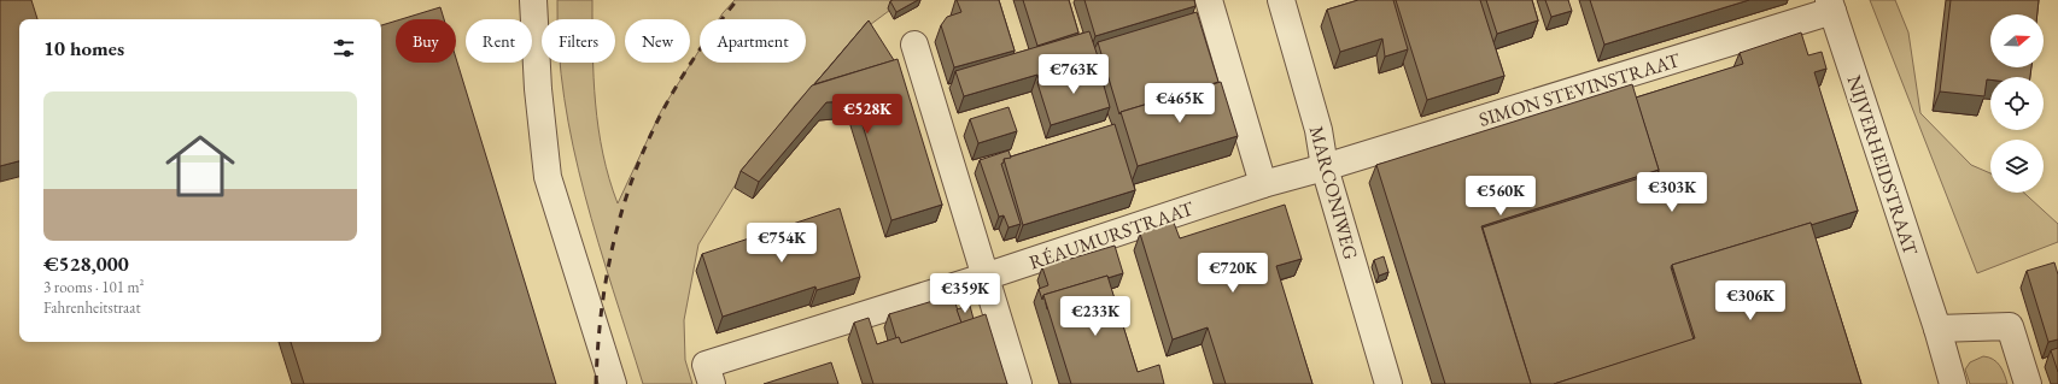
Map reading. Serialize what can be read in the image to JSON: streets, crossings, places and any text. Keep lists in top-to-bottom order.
{
  "streets": {
    "street": [
      "SIMON STEVINSTRAAT",
      "NIJVERHEIDSTRAAT",
      "MARCONIWEG",
      "RÉAUMURSTRAAT"
    ]
  },
  "crossings": [
    ["SIMON STEVINSTRAAT", "NIJVERHEIDSTRAAT"],
    ["SIMON STEVINSTRAAT", "MARCONIWEG"],
    ["SIMON STEVINSTRAAT", "RÉAUMURSTRAAT"],
    ["MARCONIWEG", "RÉAUMURSTRAAT"]
  ],
  "north": "right",
  "page": {
    "chip": [
      "Buy",
      "Rent",
      "Filters",
      "New",
      "Apartment"
    ],
    "heading": "10 homes",
    "price": [
      "€763K",
      "€465K",
      "€528K",
      "€303K",
      "€560K",
      "€754K",
      "€720K",
      "€359K",
      "€306K",
      "€233K"
    ],
    "list": [
      {
        "name": "€528,000",
        "note": "3 rooms · 101 m² · Fahrenheitstraat"
      }
    ]
  }
}
